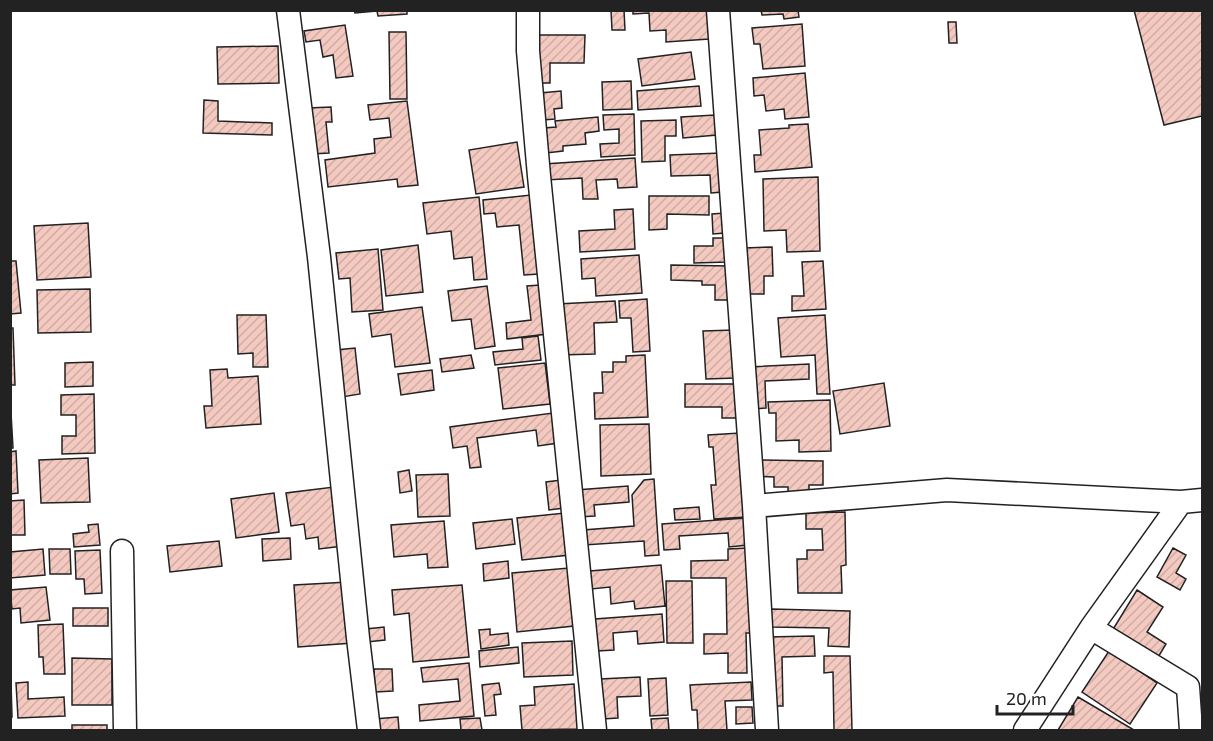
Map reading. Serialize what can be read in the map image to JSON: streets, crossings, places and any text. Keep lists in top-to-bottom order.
{
  "scale_bar": "20 m"
}
